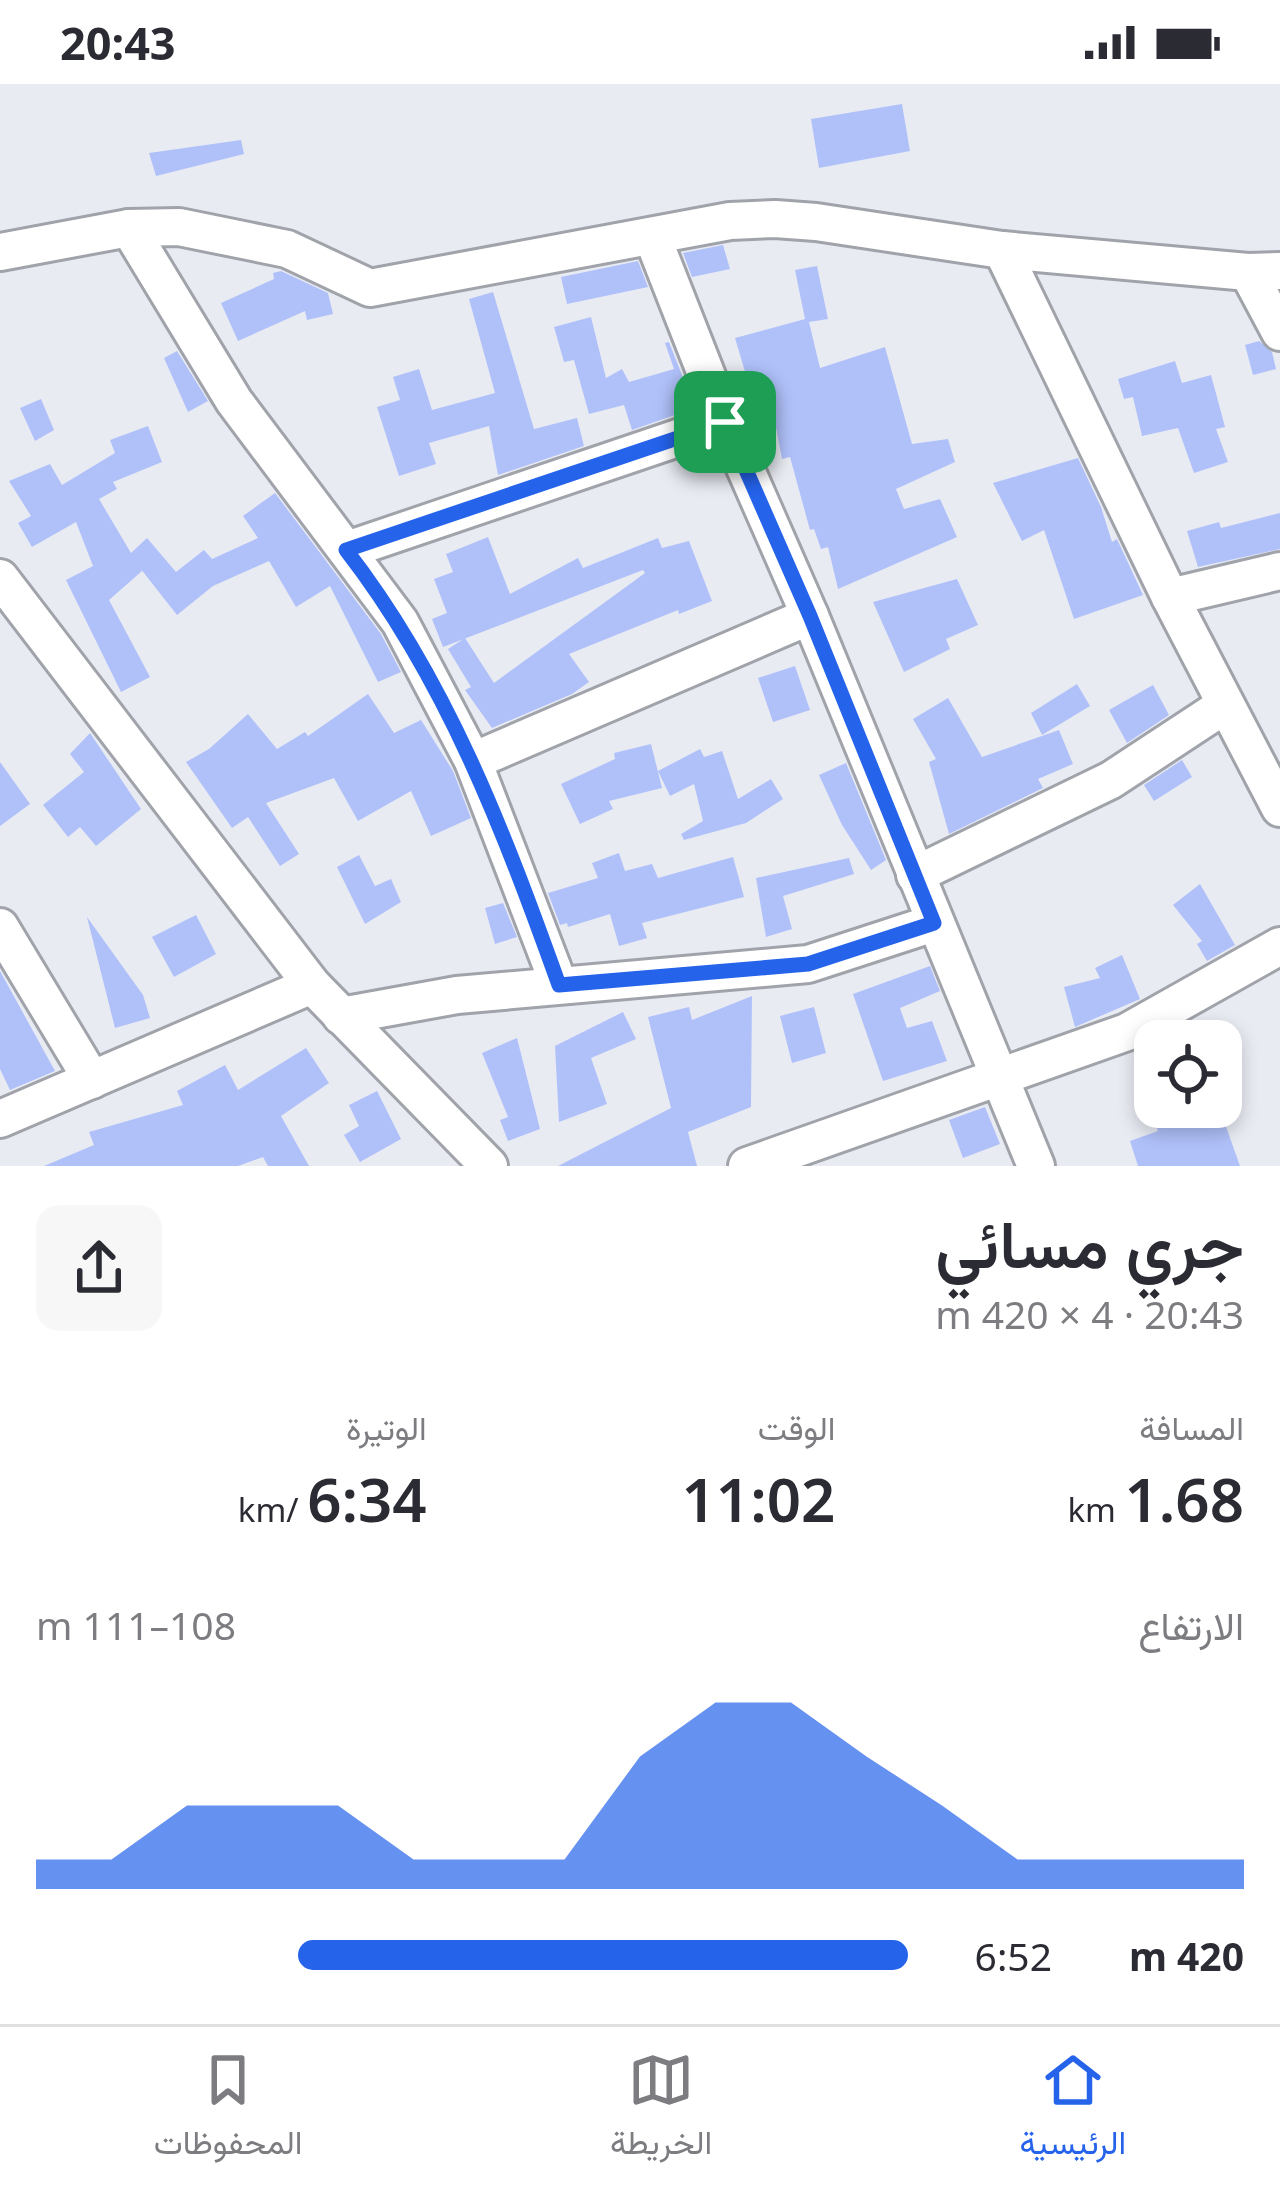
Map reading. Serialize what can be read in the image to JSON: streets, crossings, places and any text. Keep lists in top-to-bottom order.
{
  "page": {
    "status": "20:43",
    "heading": ["جري مسائي", "20:43 · 4 × 420 m"],
    "stats": [
      ["المسافة", "1.68 km"],
      ["الوقت", "11:02"],
      ["الوتيرة", "6:34 /km"]
    ],
    "chart": ["الارتفاع", "108–111 m"],
    "list": [
      {
        "name": "420 m",
        "note": "6:52"
      }
    ],
    "tabs": ["الرئيسية", "الخريطة", "المحفوظات"]
  }
}
